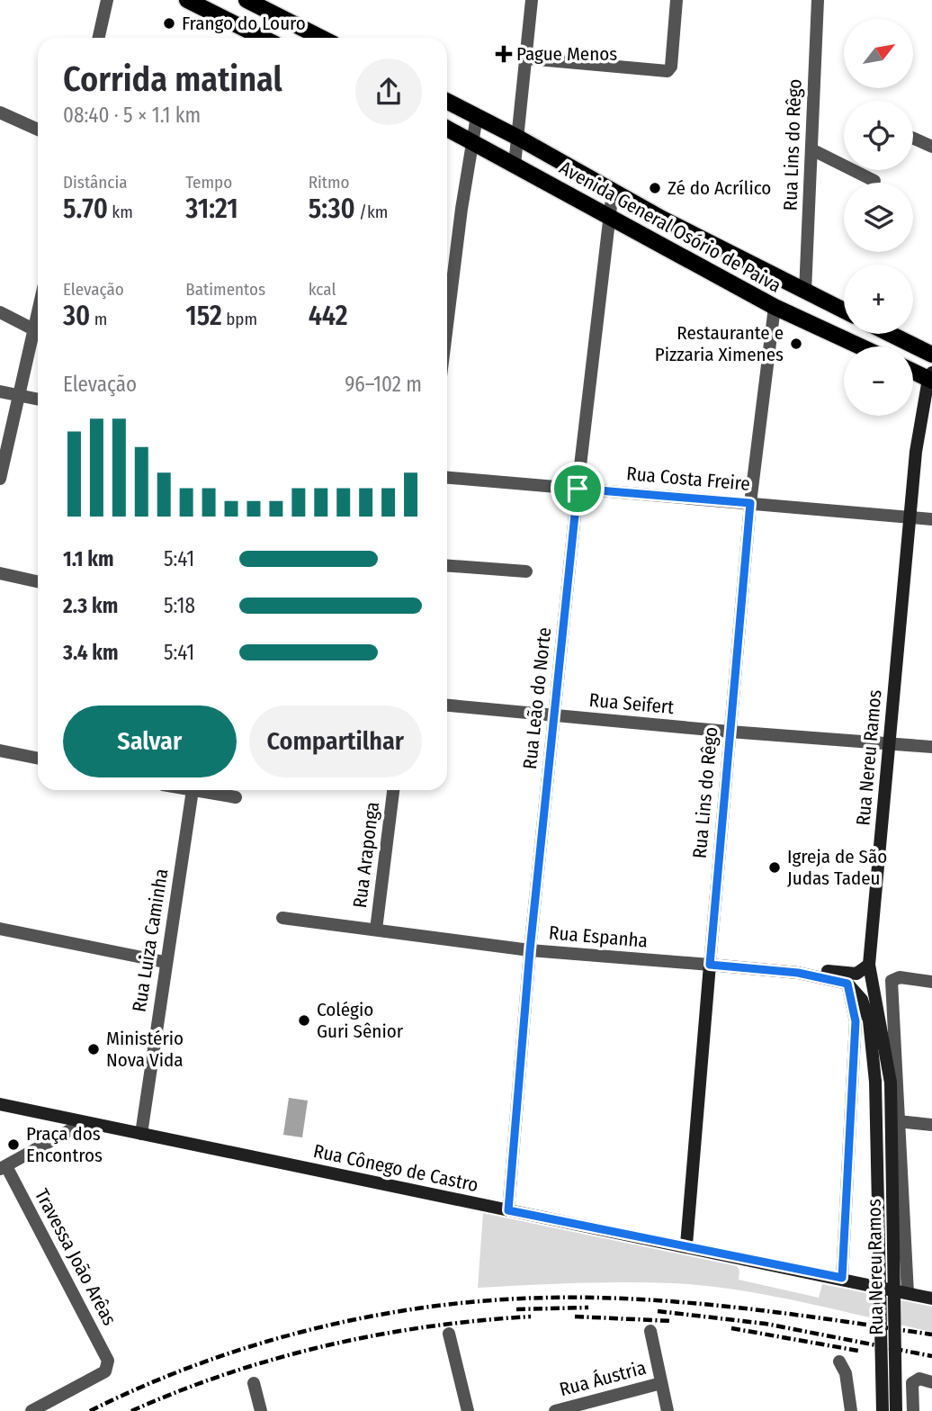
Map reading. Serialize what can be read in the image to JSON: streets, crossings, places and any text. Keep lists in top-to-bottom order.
{
  "streets": {
    "main road": ["Avenida General Osório de Paiva"],
    "street": [
      "Rua Lins do Rêgo",
      "Rua Costa Freire",
      "Rua Leão do Norte",
      "Rua Seifert",
      "Rua Nereu Ramos",
      "Rua Araponga",
      "Rua Espanha",
      "Rua Luiza Caminha",
      "Rua Cônego de Castro",
      "Travessa João Arêas",
      "Rua Áustria"
    ]
  },
  "crossings": [
    ["Rua Lins do Rêgo", "Avenida General Osório de Paiva"],
    ["Rua Lins do Rêgo", "Rua Costa Freire"],
    ["Rua Lins do Rêgo", "Rua Seifert"],
    ["Rua Lins do Rêgo", "Rua Espanha"],
    ["Rua Lins do Rêgo", "Rua Cônego de Castro"],
    ["Avenida General Osório de Paiva", "Rua Leão do Norte"],
    ["Rua Costa Freire", "Rua Leão do Norte"],
    ["Rua Costa Freire", "Rua Nereu Ramos"],
    ["Rua Leão do Norte", "Rua Seifert"],
    ["Rua Leão do Norte", "Rua Espanha"],
    ["Rua Leão do Norte", "Rua Cônego de Castro"],
    ["Rua Seifert", "Rua Nereu Ramos"],
    ["Rua Nereu Ramos", "Rua Espanha"],
    ["Rua Nereu Ramos", "Rua Cônego de Castro"],
    ["Rua Araponga", "Rua Espanha"],
    ["Rua Luiza Caminha", "Rua Cônego de Castro"]
  ],
  "places": {
    "other": [
      "Frango do Louro",
      "Zé do Acrílico",
      "Restaurante e Pizzaria Ximenes",
      "Igreja de São Judas Tadeu",
      "Colégio Guri Sênior",
      "Ministério Nova Vida",
      "Praça dos Encontros"
    ],
    "health": ["Pague Menos"]
  },
  "north": "top right",
  "page": {
    "map_buttons": ["+", "−"],
    "heading": ["Corrida matinal", "08:40 · 5 × 1.1 km"],
    "stats": [
      ["Distância", "5.70 km"],
      ["Tempo", "31:21"],
      ["Ritmo", "5:30 /km"],
      ["Elevação", "30 m"],
      ["Batimentos", "152 bpm"],
      ["kcal", "442"]
    ],
    "chart": ["Elevação", "96–102 m"],
    "list": [
      {
        "name": "1.1 km",
        "note": "5:41"
      },
      {
        "name": "2.3 km",
        "note": "5:18"
      },
      {
        "name": "3.4 km",
        "note": "5:41"
      }
    ],
    "buttons": ["Salvar", "Compartilhar"]
  }
}
